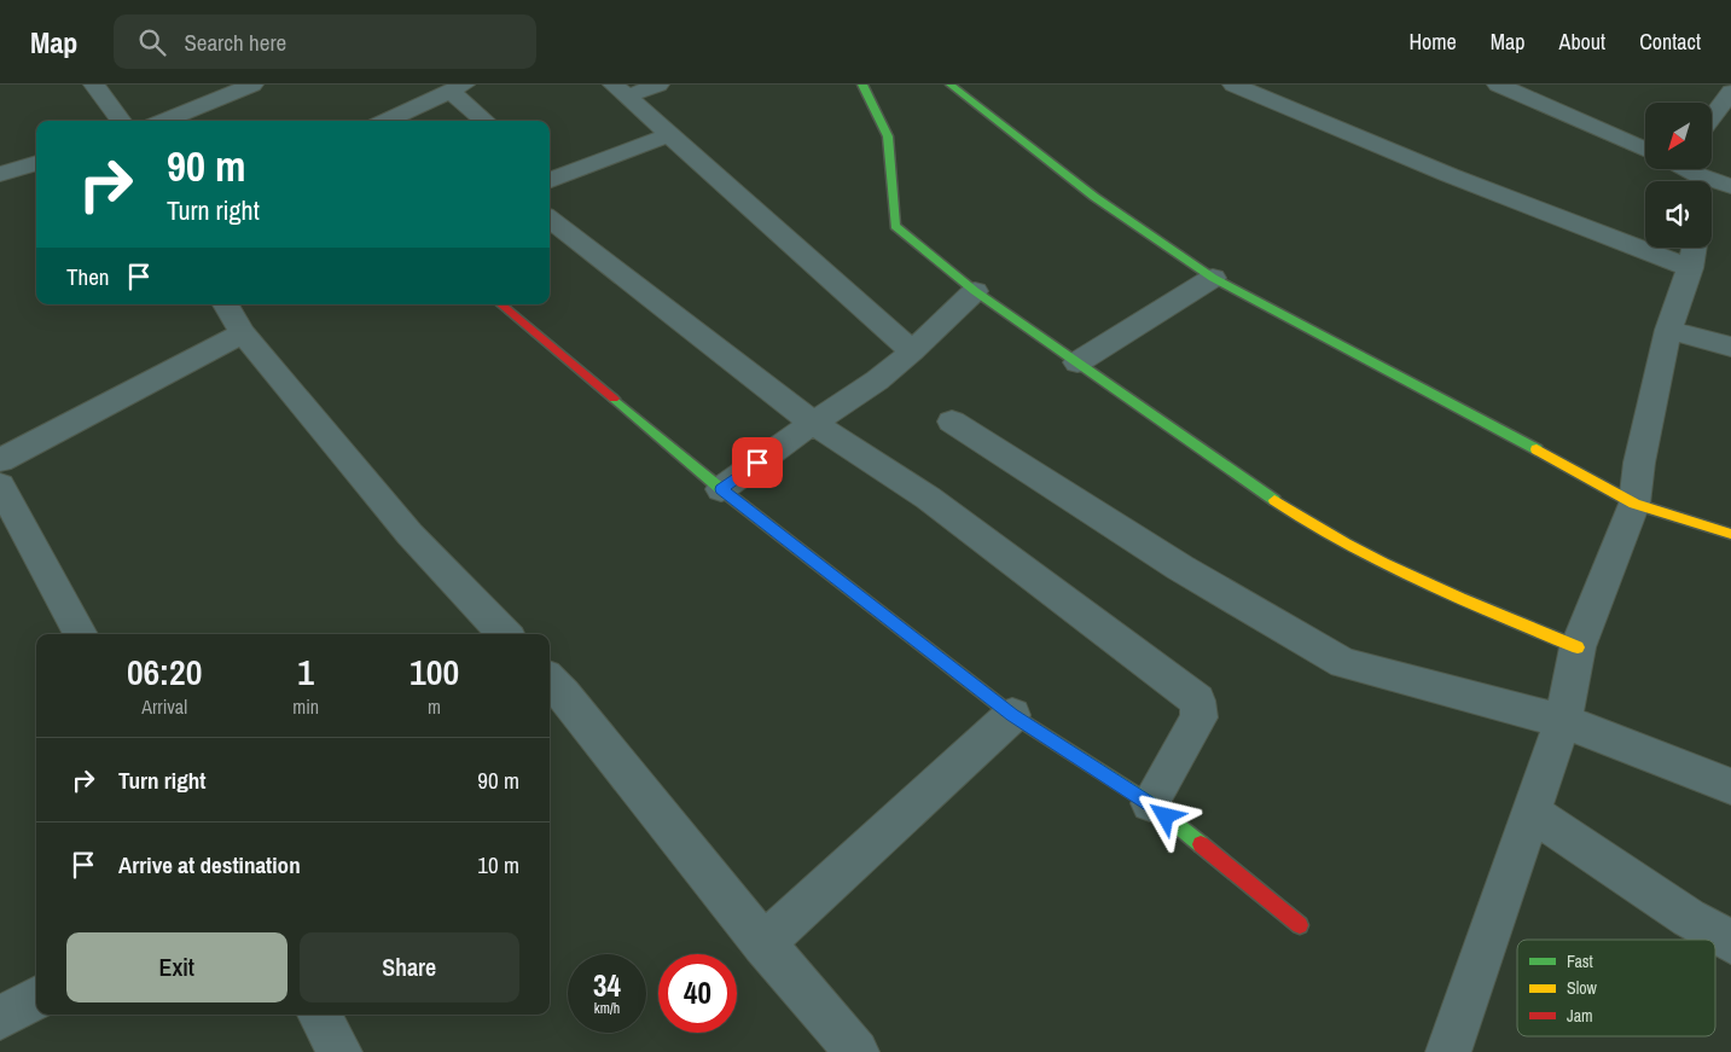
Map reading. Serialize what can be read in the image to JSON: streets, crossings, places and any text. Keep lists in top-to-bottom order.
{
  "legend": ["Fast", "Slow", "Jam"],
  "north": "bottom left",
  "page": {
    "header": "Map",
    "search": "Search here",
    "nav": [
      "Home",
      "Map",
      "About",
      "Contact"
    ],
    "turn": ["90 m", "Turn right"],
    "then": "Then",
    "eta": [
      "06:20",
      "Arrival",
      "1",
      "min",
      "100",
      "m"
    ],
    "list": [
      {
        "name": "Turn right",
        "value": "90 m"
      },
      {
        "name": "Arrive at destination",
        "value": "10 m"
      }
    ],
    "buttons": ["Exit", "Share"],
    "speed": "34 km/h",
    "limit": "40"
  }
}
